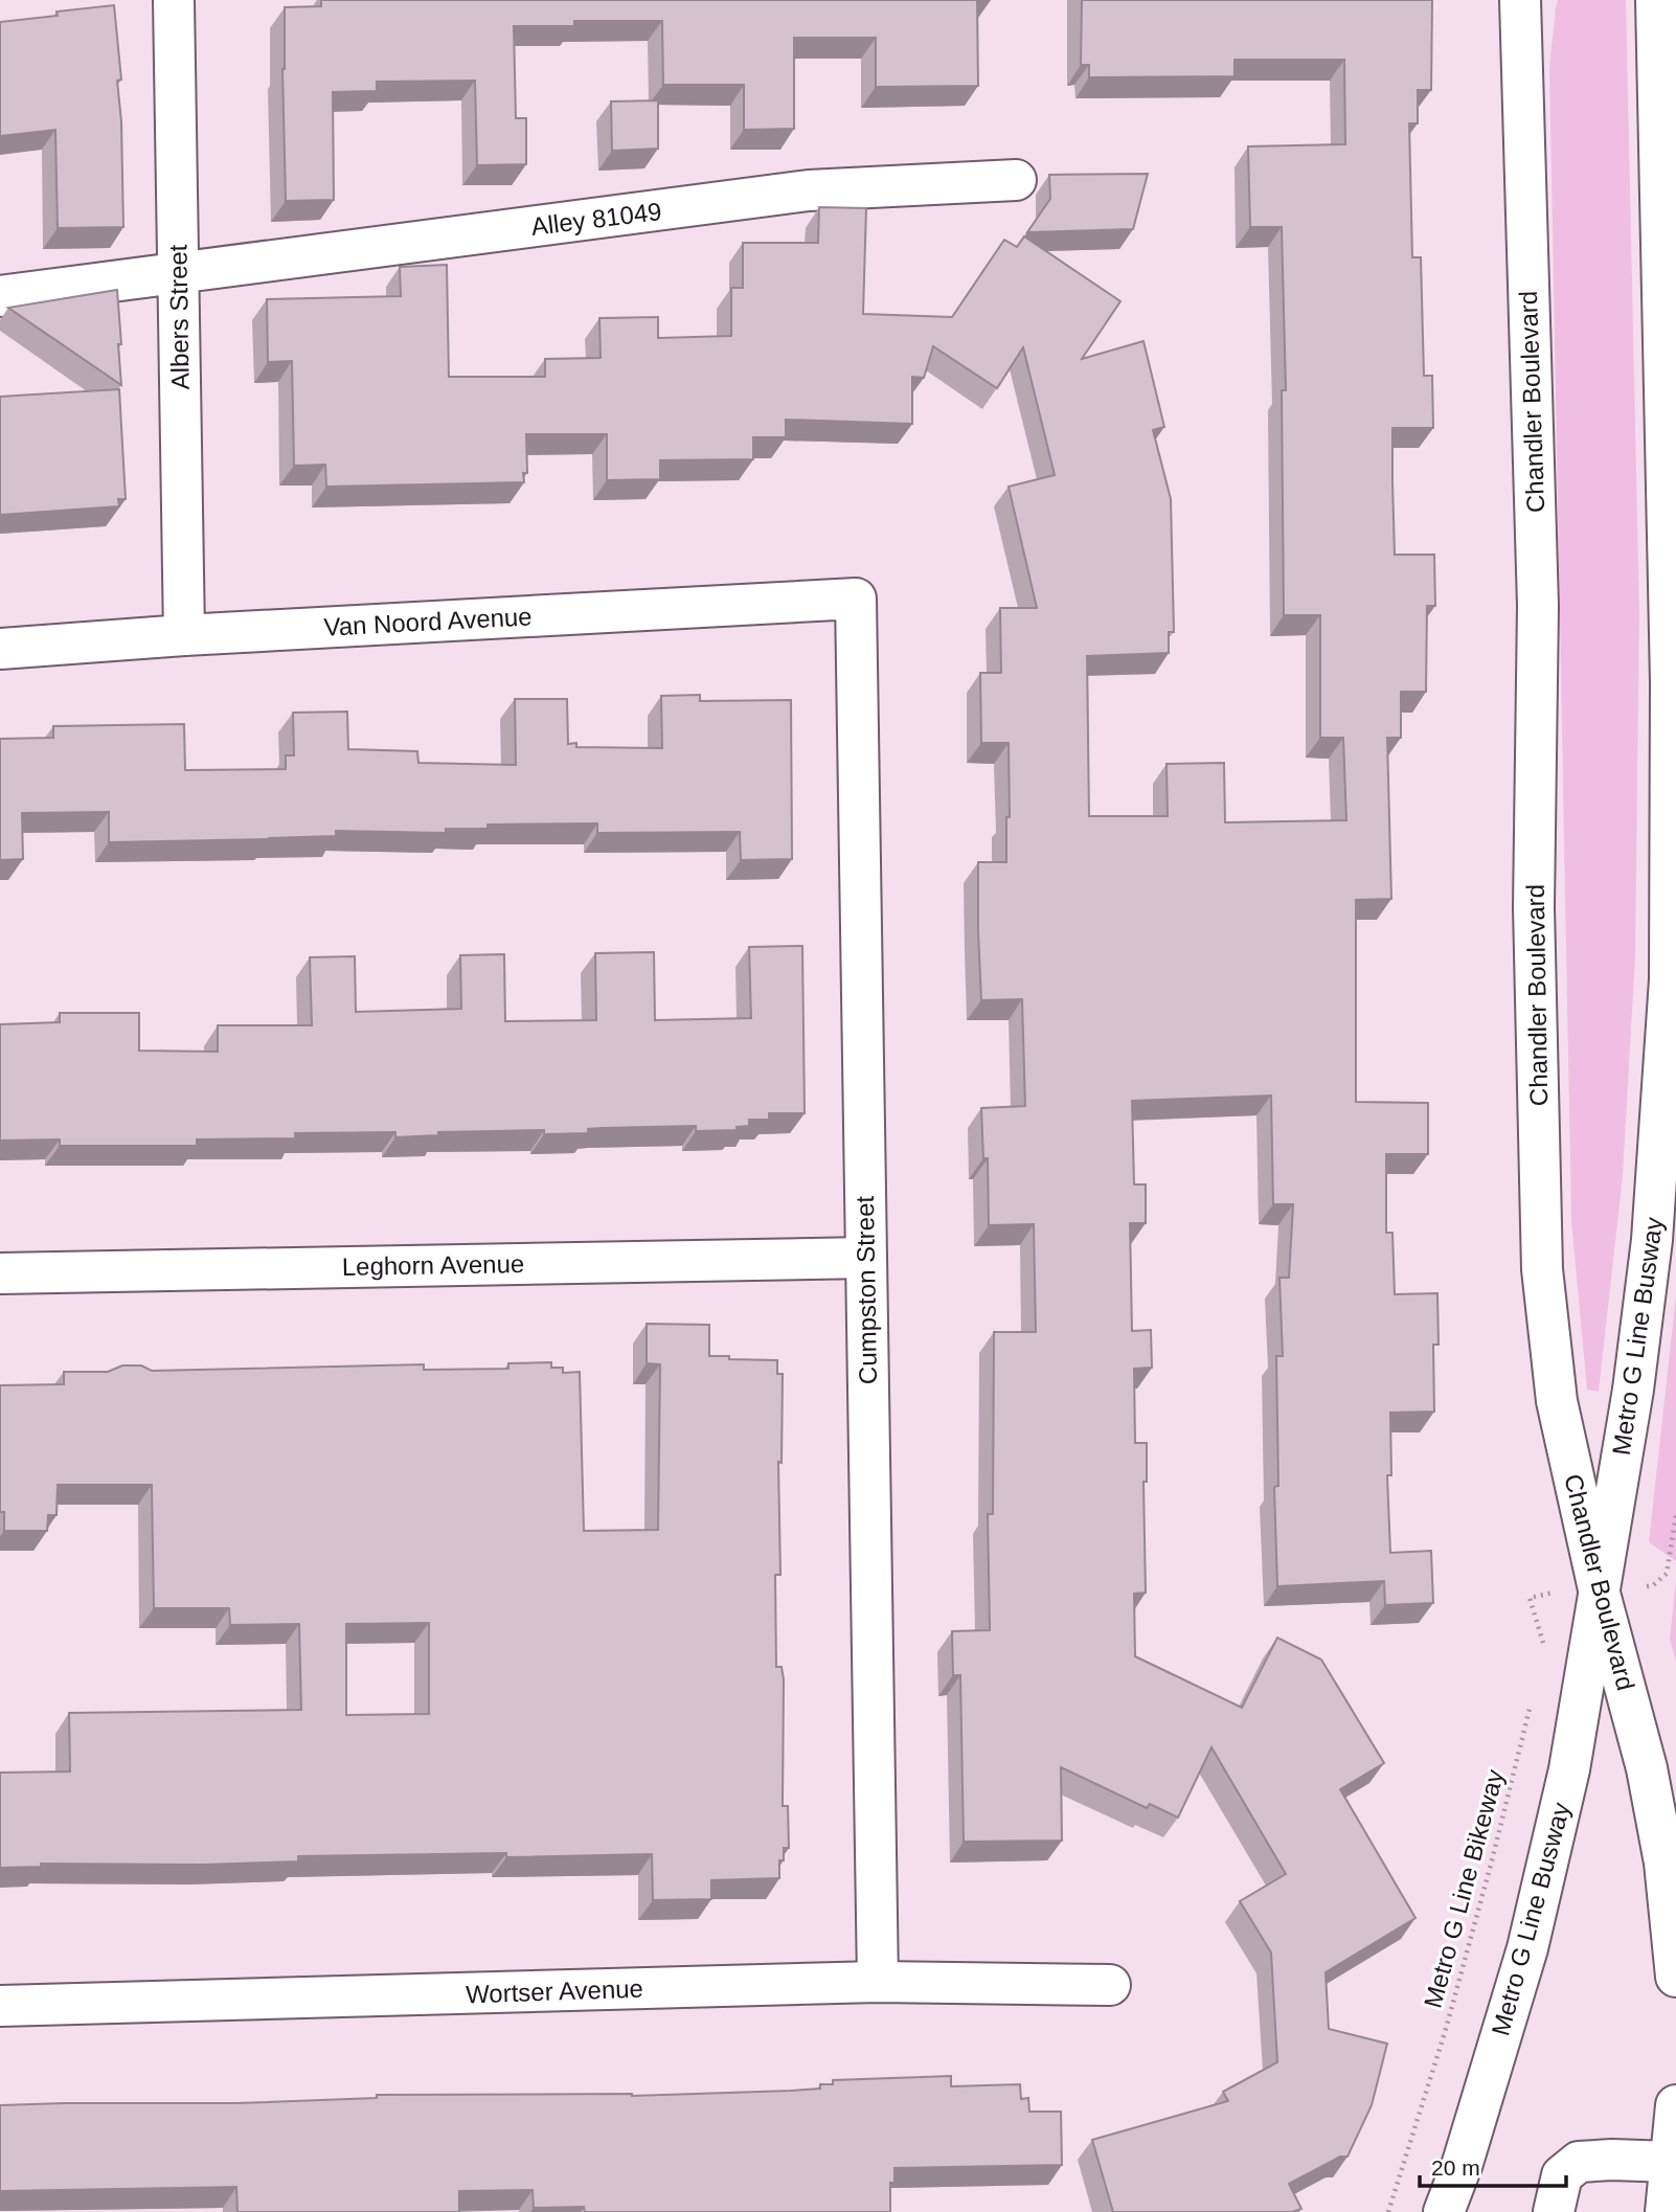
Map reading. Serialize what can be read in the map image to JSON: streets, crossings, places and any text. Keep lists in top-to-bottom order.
{
  "streets": {
    "street": [
      "Alley 81049",
      "Albers Street",
      "Chandler Boulevard",
      "Van Noord Avenue",
      "Leghorn Avenue",
      "Cumpston Street",
      "Metro G Line Busway",
      "Wortser Avenue"
    ],
    "path": ["Metro G Line Bikeway"]
  },
  "crossings": [
    ["Alley 81049", "Albers Street"],
    ["Albers Street", "Van Noord Avenue"],
    ["Chandler Boulevard", "Metro G Line Busway"],
    ["Van Noord Avenue", "Cumpston Street"],
    ["Leghorn Avenue", "Cumpston Street"],
    ["Cumpston Street", "Wortser Avenue"]
  ],
  "scale_bar": "20 m"
}
